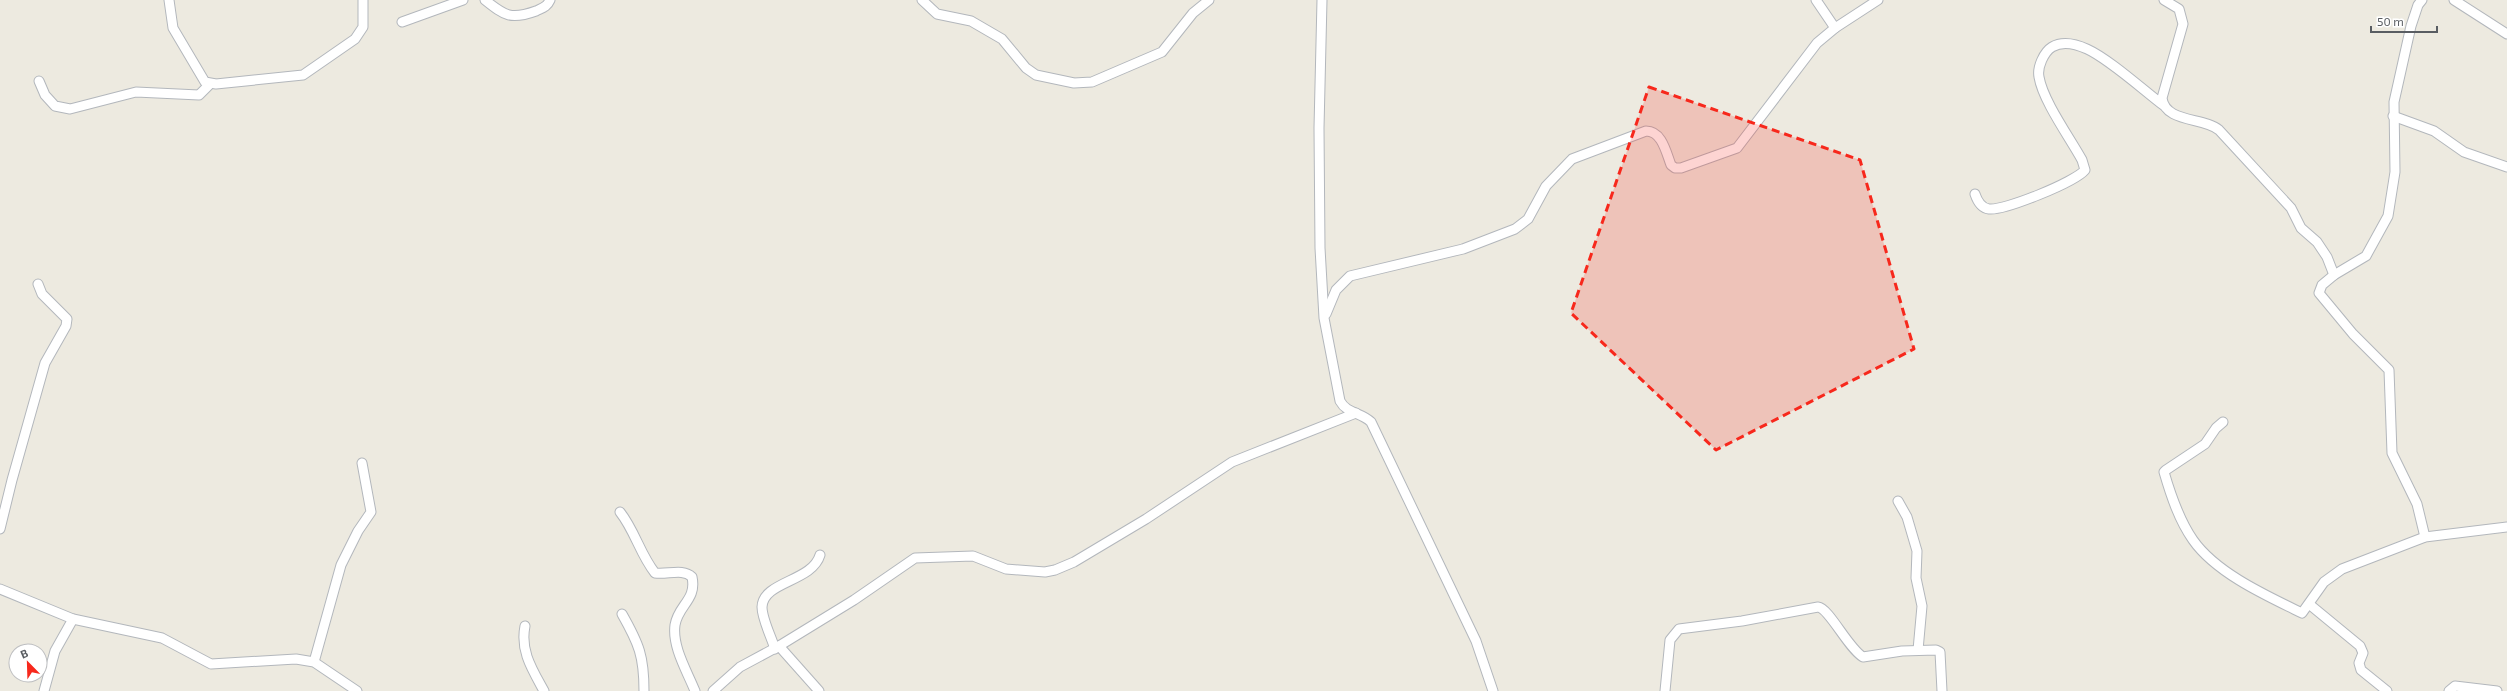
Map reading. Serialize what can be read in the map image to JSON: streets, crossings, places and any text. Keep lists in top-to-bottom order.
{
  "scale_bar": "50 m",
  "north": "top left"
}
